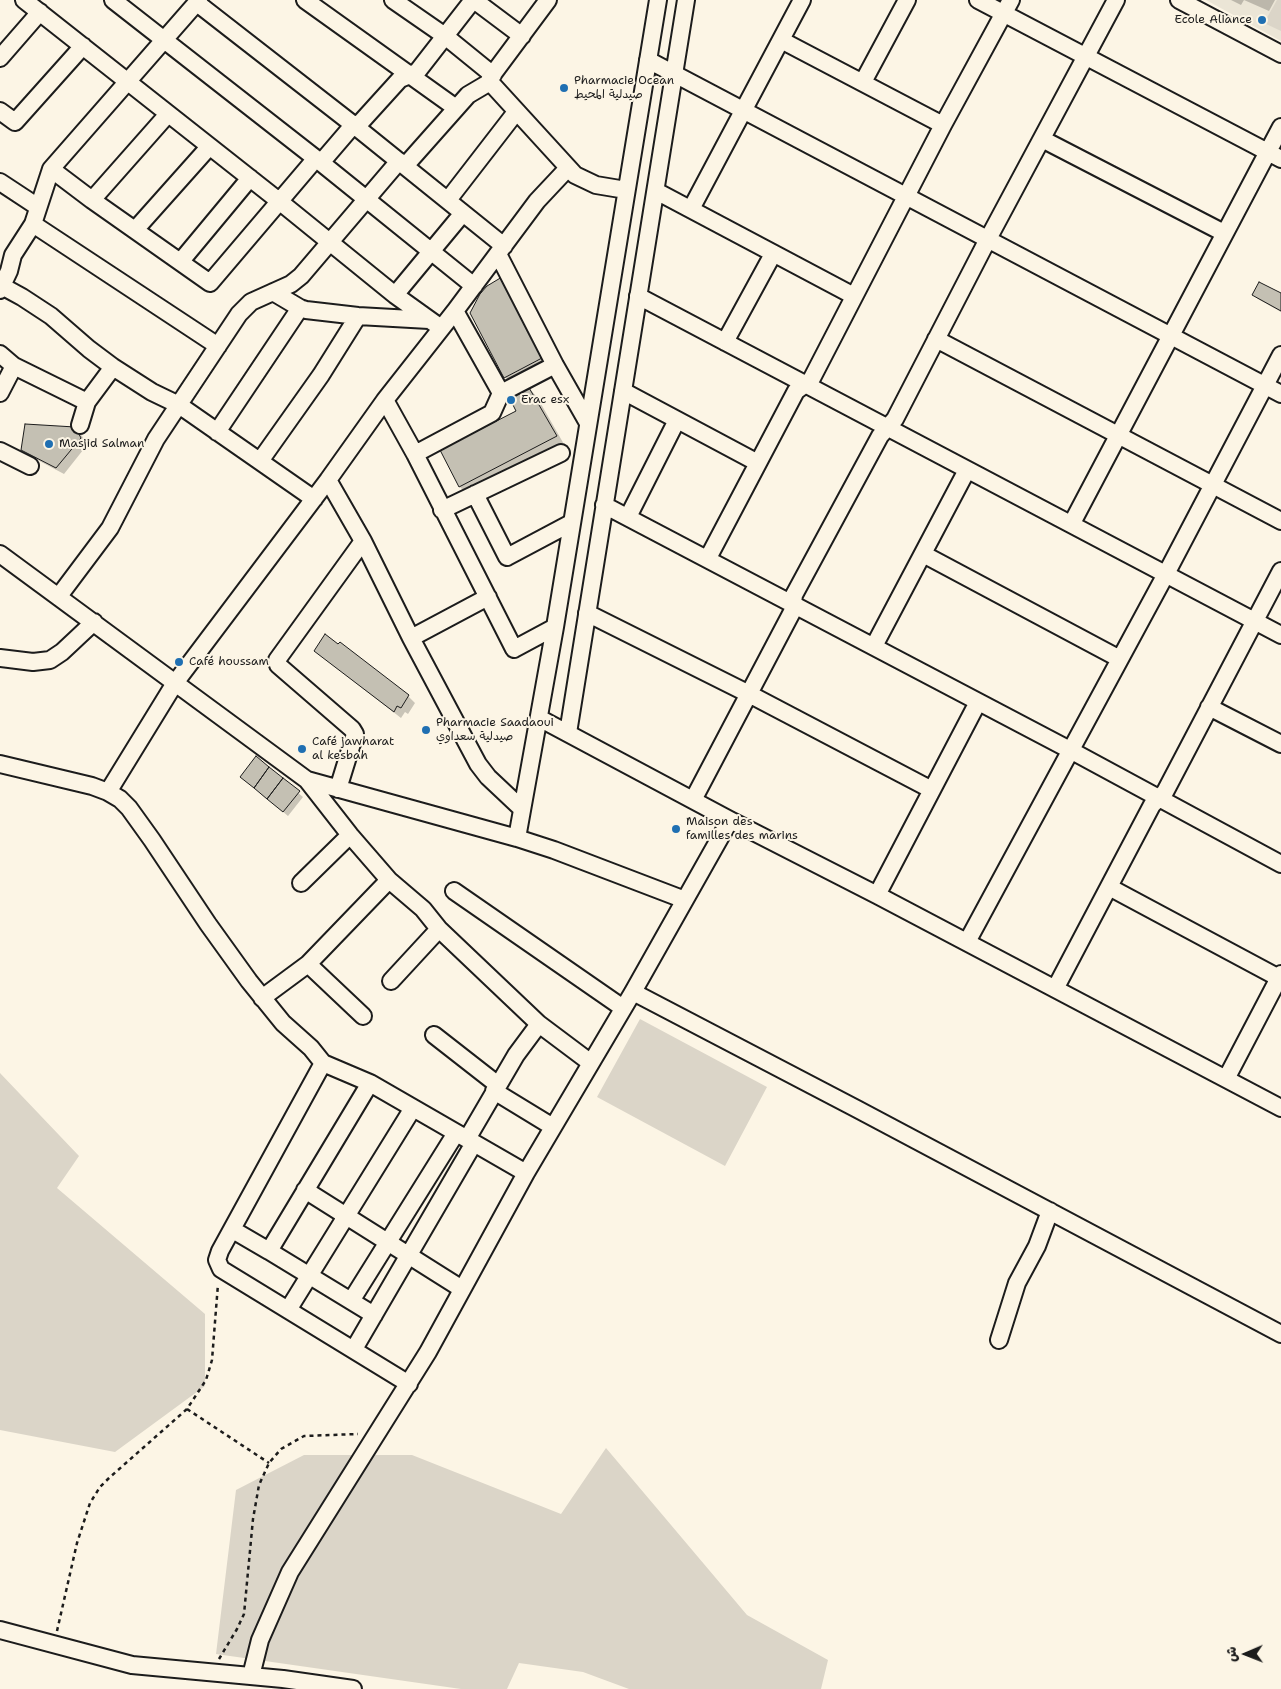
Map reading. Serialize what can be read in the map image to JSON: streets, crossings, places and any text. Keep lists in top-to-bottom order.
{
  "places": [
    "Ecole Aliance",
    "Pharmacie Ocean صيدلية المحيط",
    "Erac esx",
    "Masjid Salman",
    "Café houssam",
    "Pharmacie Saadaoui صيدلية سعداوي",
    "Café jawharat al kesbah",
    "Maison des familles des marins"
  ],
  "north": "left"
}
